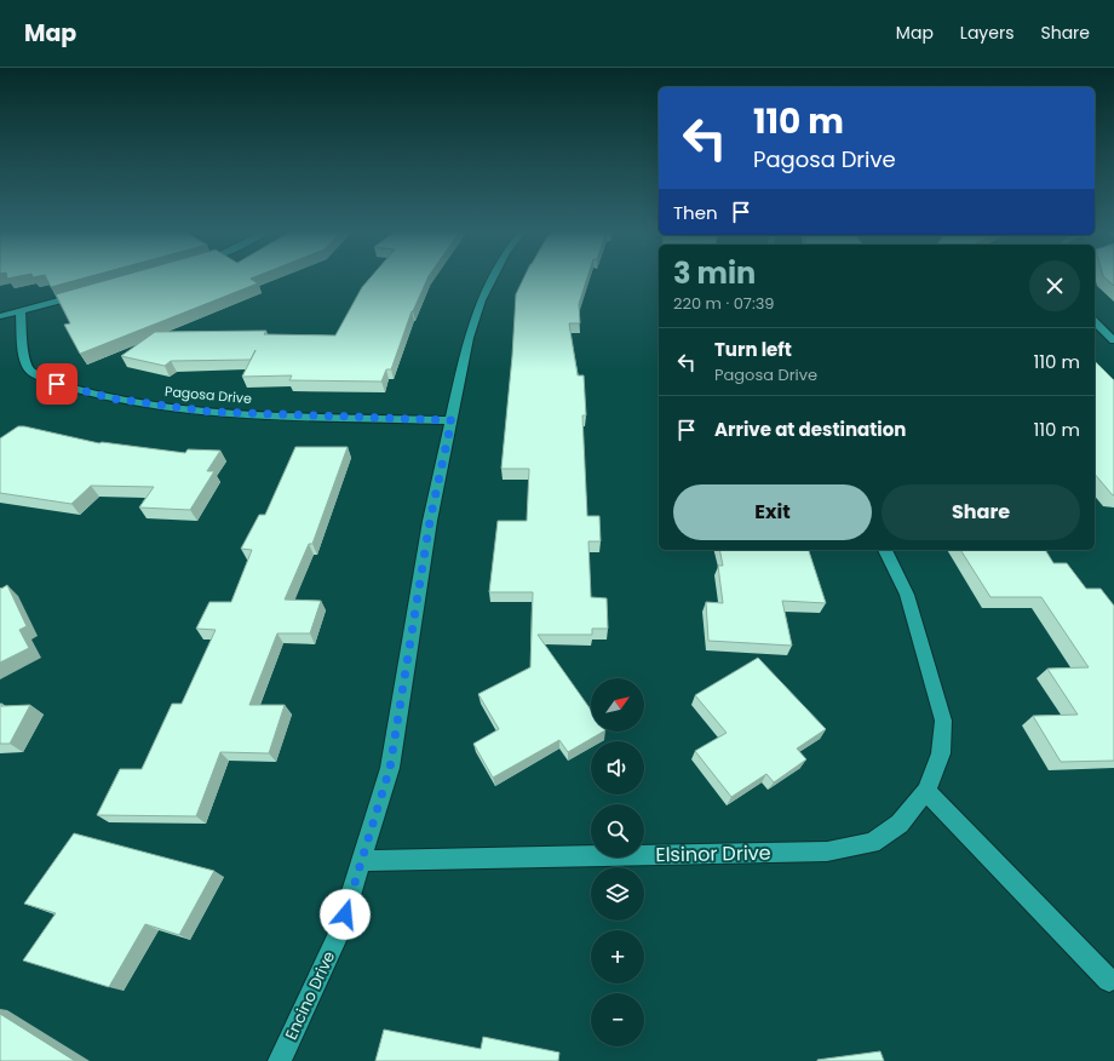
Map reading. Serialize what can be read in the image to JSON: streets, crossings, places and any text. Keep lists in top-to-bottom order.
{
  "streets": {
    "street": ["Pagosa Drive", "Elsinor Drive", "Encino Drive"]
  },
  "crossings": [
    ["Pagosa Drive", "Encino Drive"],
    ["Elsinor Drive", "Encino Drive"]
  ],
  "north": "top right",
  "page": {
    "header": "Map",
    "nav": ["Map", "Layers", "Share"],
    "turn": ["110 m", "Pagosa Drive"],
    "then": "Then",
    "heading": ["3 min", "220 m · 07:39"],
    "list": [
      {
        "name": "Turn left",
        "note": "Pagosa Drive",
        "value": "110 m"
      },
      {
        "name": "Arrive at destination",
        "value": "110 m"
      }
    ],
    "buttons": ["Exit", "Share"],
    "map_buttons": ["+", "−"]
  }
}
